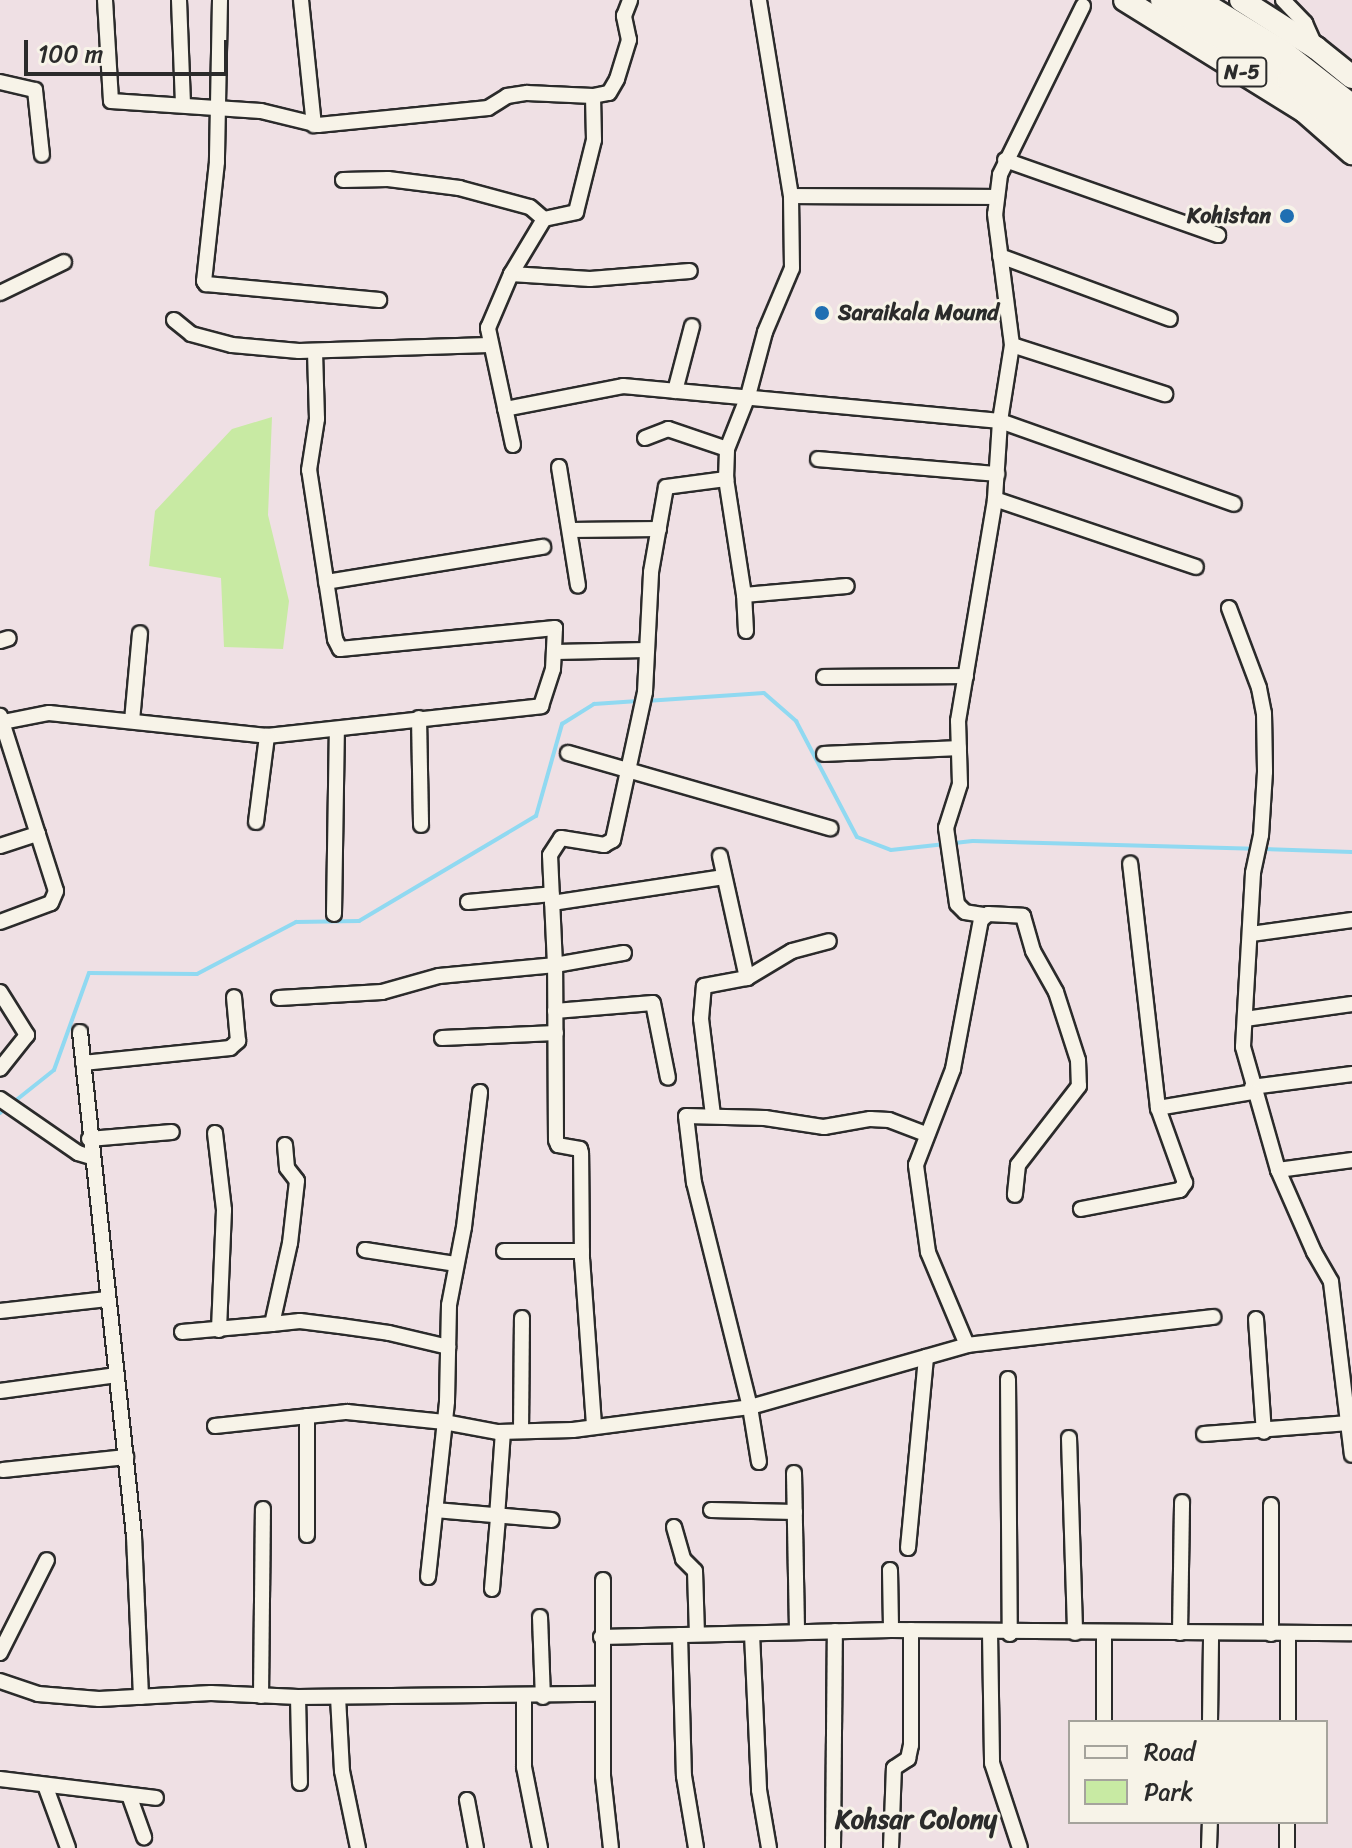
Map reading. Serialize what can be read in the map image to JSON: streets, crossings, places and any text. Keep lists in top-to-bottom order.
{
  "streets": {
    "main road": ["N-5"]
  },
  "districts": ["Kohsar Colony"],
  "places": ["Kohistan", "Saraikala Mound"],
  "legend": ["Road", "Park"],
  "scale_bar": "100 m"
}
